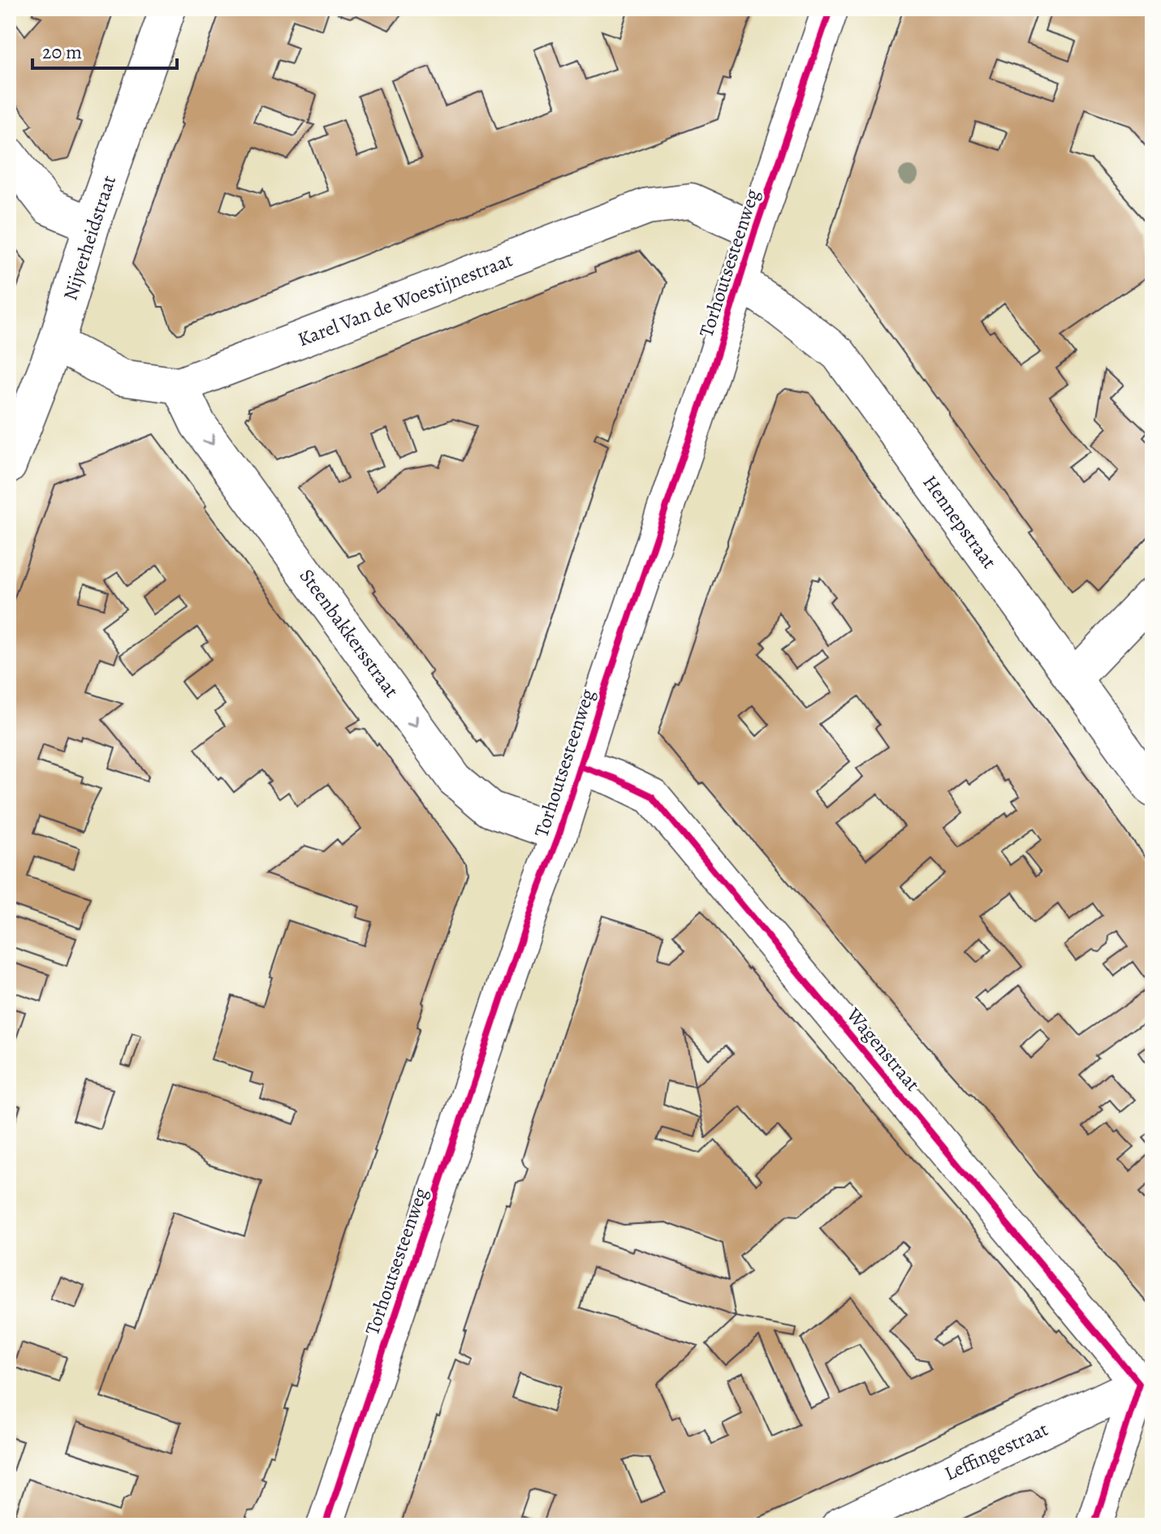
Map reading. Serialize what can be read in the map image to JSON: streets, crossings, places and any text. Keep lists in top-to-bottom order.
{
  "streets": {
    "street": [
      "Nijverheidstraat",
      "Torhoutsesteenweg",
      "Karel Van de Woestijnestraat",
      "Hennepstraat",
      "Steenbakkersstraat",
      "Wagenstraat",
      "Leffingestraat"
    ]
  },
  "crossings": [
    ["Nijverheidstraat", "Karel Van de Woestijnestraat"],
    ["Torhoutsesteenweg", "Karel Van de Woestijnestraat"],
    ["Torhoutsesteenweg", "Hennepstraat"],
    ["Torhoutsesteenweg", "Steenbakkersstraat"],
    ["Torhoutsesteenweg", "Wagenstraat"],
    ["Karel Van de Woestijnestraat", "Steenbakkersstraat"],
    ["Wagenstraat", "Leffingestraat"]
  ],
  "one_way": ["Steenbakkersstraat"],
  "scale_bar": "20 m"
}
